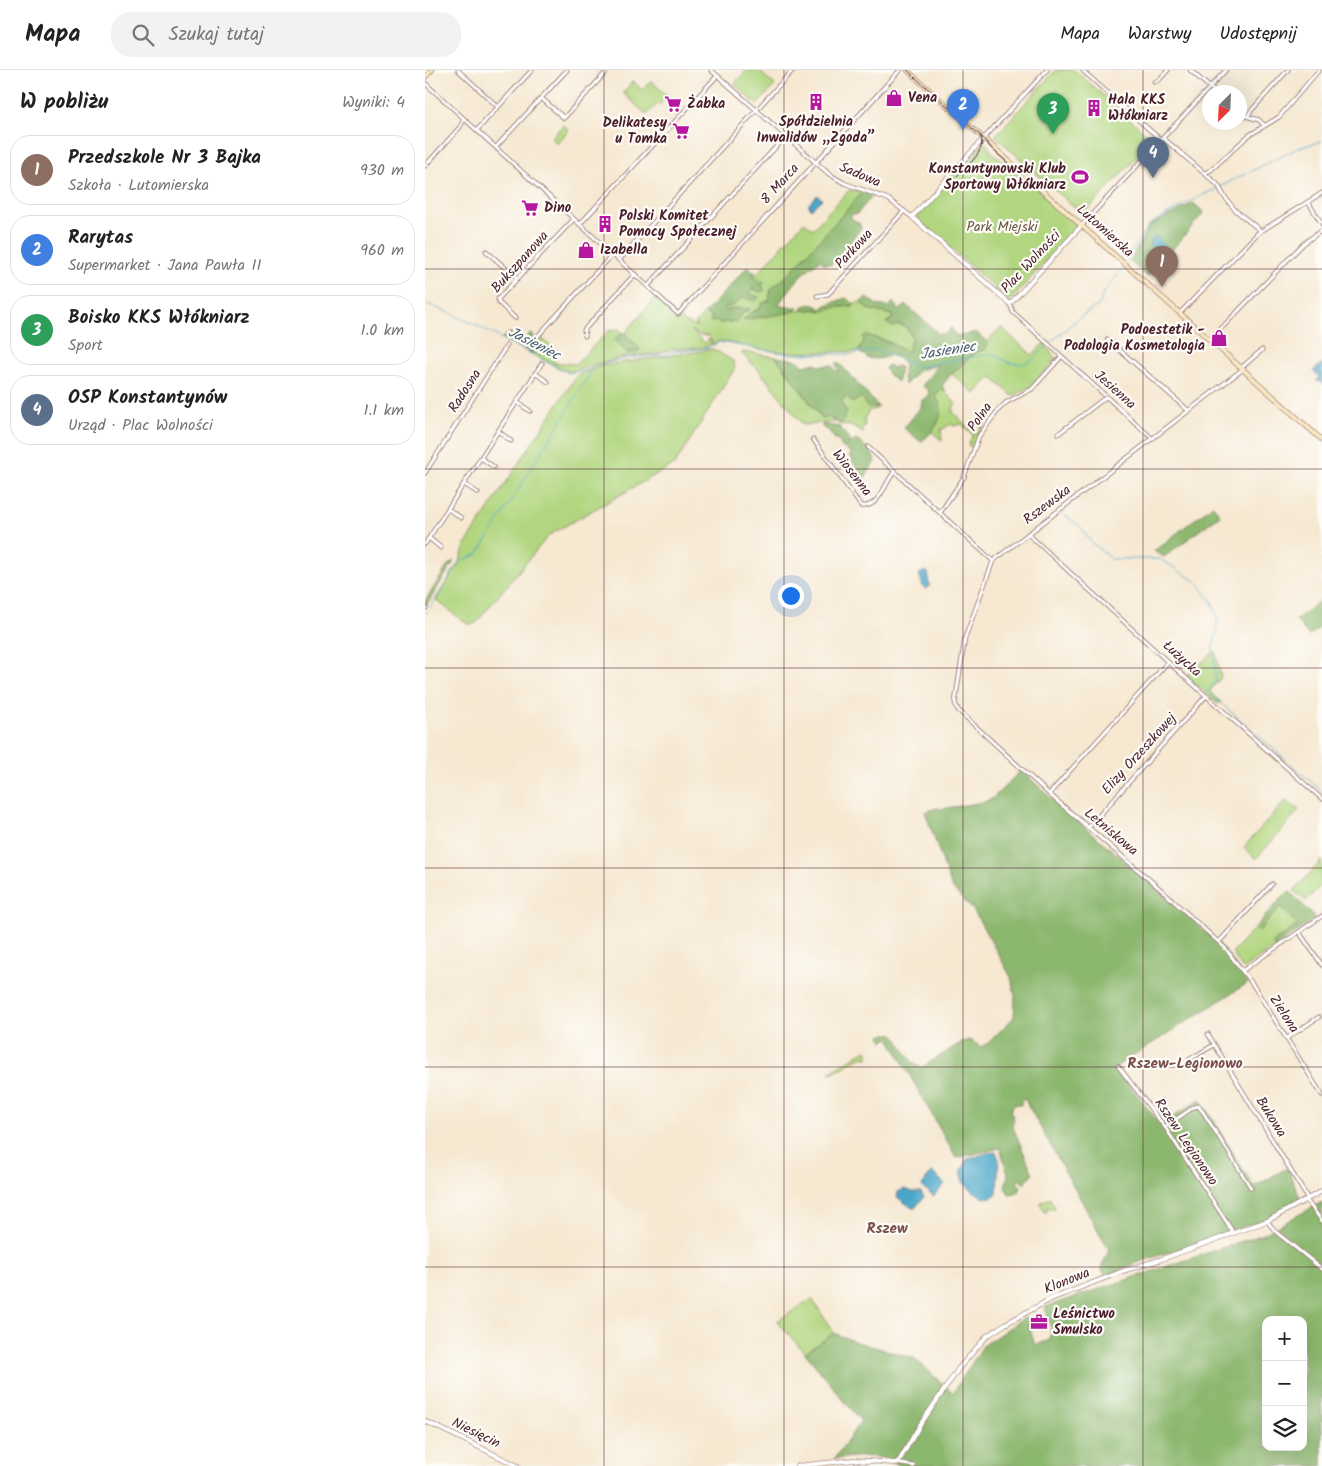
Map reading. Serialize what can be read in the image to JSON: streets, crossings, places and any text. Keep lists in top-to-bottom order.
{
  "streets": {
    "main road": ["Lutomierska"],
    "street": [
      "Sadowa",
      "8 Marca",
      "Parkowa",
      "Bukszpanowa",
      "Plac Wolności",
      "Jesienna",
      "Radosna",
      "Polna",
      "Wiosenna",
      "Rszewska",
      "Łużycka",
      "Elizy Orzeszkowej",
      "Letniskowa",
      "Zielona",
      "Bukowa",
      "Rszew Legionowo",
      "Klonowa",
      "Niesięcin"
    ]
  },
  "crossings": [
    ["Sadowa", "8 Marca"],
    ["Sadowa", "Parkowa"],
    ["Sadowa", "Plac Wolności"],
    ["Lutomierska", "Plac Wolności"],
    ["Lutomierska", "Rszewska"],
    ["Jesienna", "Polna"],
    ["Jesienna", "Rszewska"],
    ["Rszewska", "Łużycka"],
    ["Rszewska", "Letniskowa"],
    ["Łużycka", "Elizy Orzeszkowej"],
    ["Elizy Orzeszkowej", "Letniskowa"],
    ["Letniskowa", "Zielona"],
    ["Bukowa", "Klonowa"],
    ["Rszew Legionowo", "Klonowa"]
  ],
  "districts": ["Rszew-Legionowo", "Rszew"],
  "water": ["Jasieniec"],
  "parks": ["Park Miejski"],
  "places": {
    "shop": ["Vena", "Izabella", "Podoestetik - Podologia Kosmetologia"],
    "building": ["Spółdzielnia Inwalidów „Zgoda”", "Hala KKS Włókniarz", "Polski Komitet Pomocy Społecznej"],
    "supermarket": ["Żabka", "Delikatesy u Tomka", "Dino"],
    "sports": ["Konstantynowski Klub Sportowy Włókniarz"],
    "office": ["Leśnictwo Smulsko"]
  },
  "north": "bottom left",
  "page": {
    "header": "Mapa",
    "search": "Szukaj tutaj",
    "nav": ["Mapa", "Warstwy", "Udostępnij"],
    "heading": ["W pobliżu", "Wyniki: 4"],
    "pins": [
      "2",
      "3",
      "4",
      "1"
    ],
    "list": [
      {
        "mark": "1",
        "name": "Przedszkole Nr 3 Bajka",
        "note": "Szkoła · Lutomierska",
        "value": "930 m"
      },
      {
        "mark": "2",
        "name": "Rarytas",
        "note": "Supermarket · Jana Pawła II",
        "value": "960 m"
      },
      {
        "mark": "3",
        "name": "Boisko KKS Włókniarz",
        "note": "Sport",
        "value": "1.0 km"
      },
      {
        "mark": "4",
        "name": "OSP Konstantynów",
        "note": "Urząd · Plac Wolności",
        "value": "1.1 km"
      }
    ],
    "map_buttons": ["+", "−"]
  }
}
